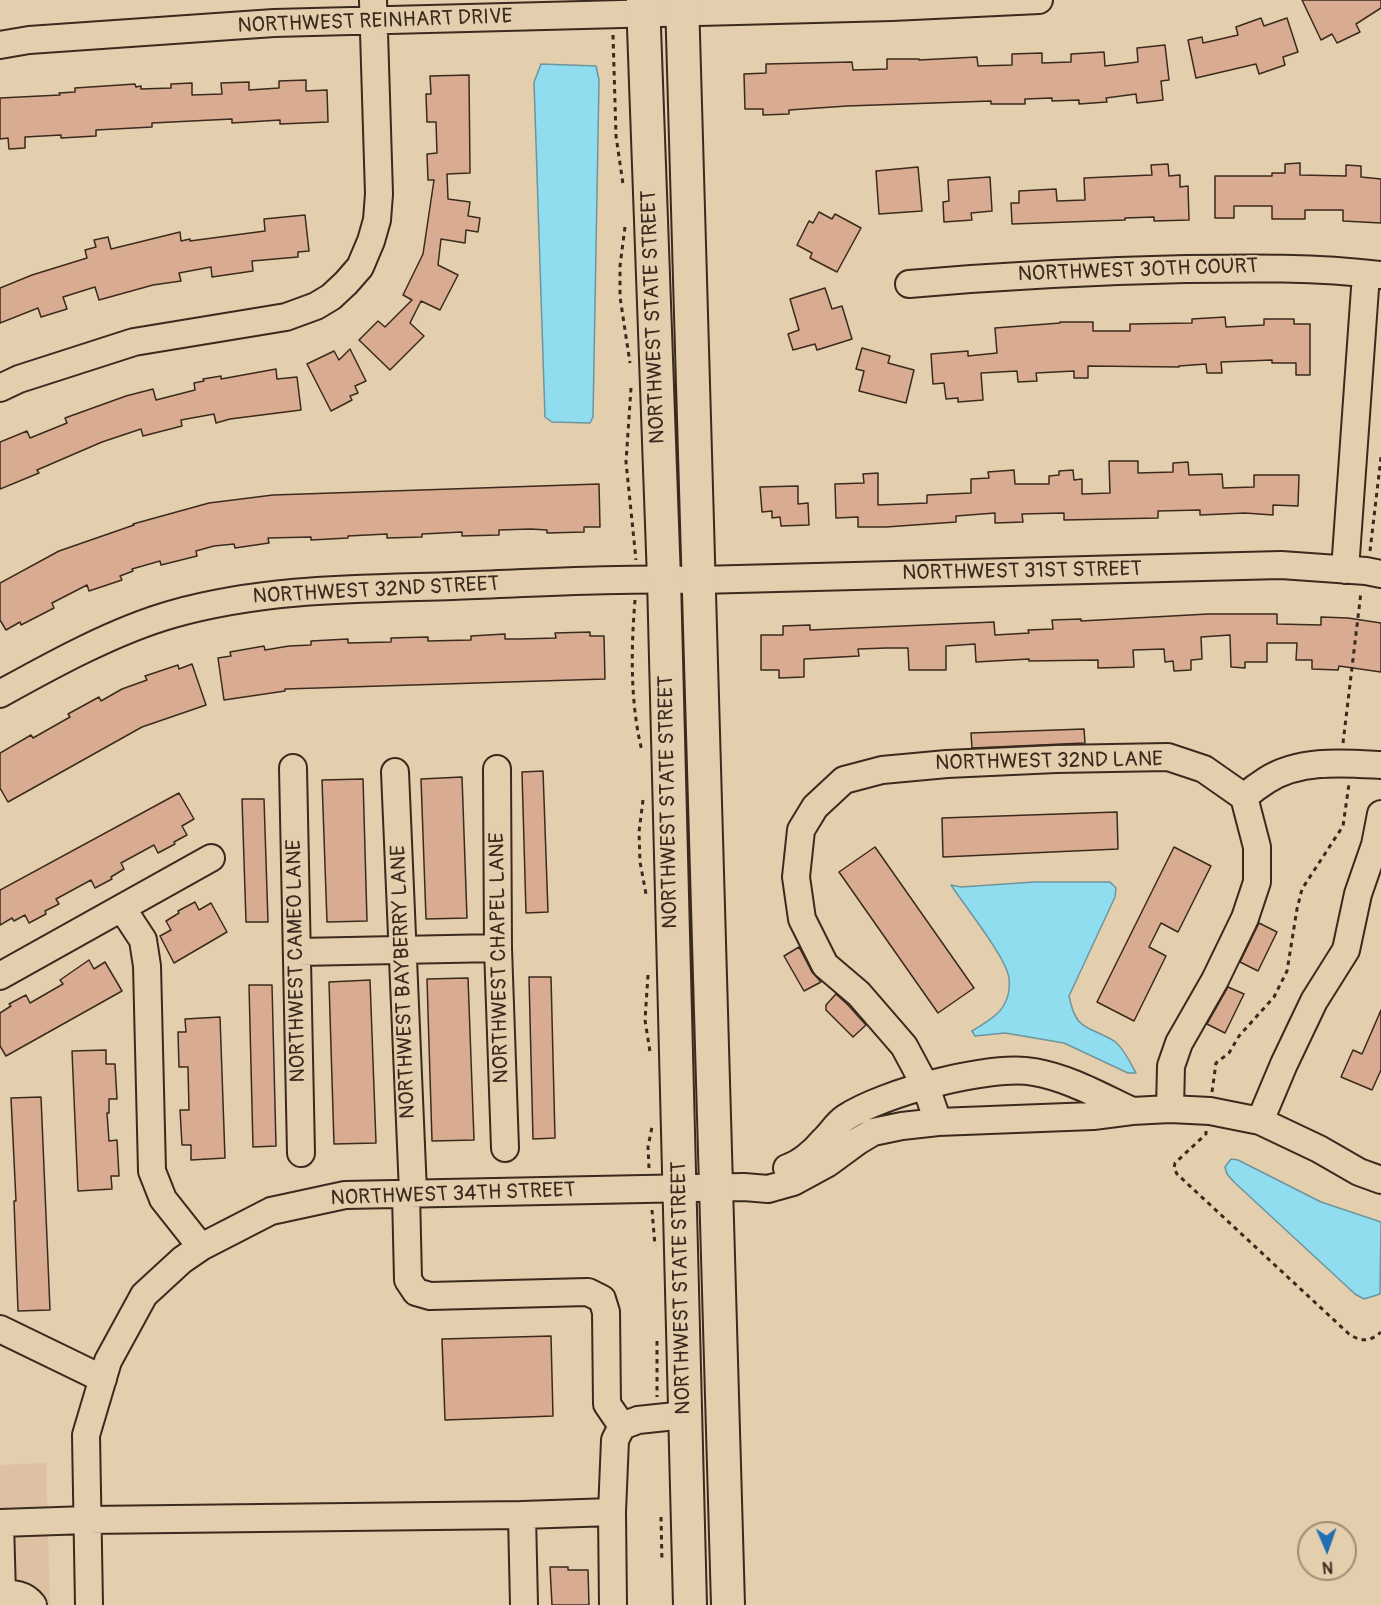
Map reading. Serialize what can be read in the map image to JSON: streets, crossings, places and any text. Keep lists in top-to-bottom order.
{
  "streets": {
    "main road": ["NORTHWEST STATE STREET"],
    "street": [
      "NORTHWEST REINHART DRIVE",
      "NORTHWEST 30TH COURT",
      "NORTHWEST 31ST STREET",
      "NORTHWEST 32ND STREET",
      "NORTHWEST 32ND LANE",
      "NORTHWEST CHAPEL LANE",
      "NORTHWEST CAMEO LANE",
      "NORTHWEST BAYBERRY LANE",
      "NORTHWEST 34TH STREET"
    ]
  },
  "crossings": [
    ["NORTHWEST REINHART DRIVE", "NORTHWEST STATE STREET"],
    ["NORTHWEST STATE STREET", "NORTHWEST 31ST STREET"],
    ["NORTHWEST STATE STREET", "NORTHWEST 32ND STREET"],
    ["NORTHWEST STATE STREET", "NORTHWEST 34TH STREET"],
    ["NORTHWEST 31ST STREET", "NORTHWEST 32ND STREET"],
    ["NORTHWEST BAYBERRY LANE", "NORTHWEST 34TH STREET"]
  ],
  "north": "bottom"
}
